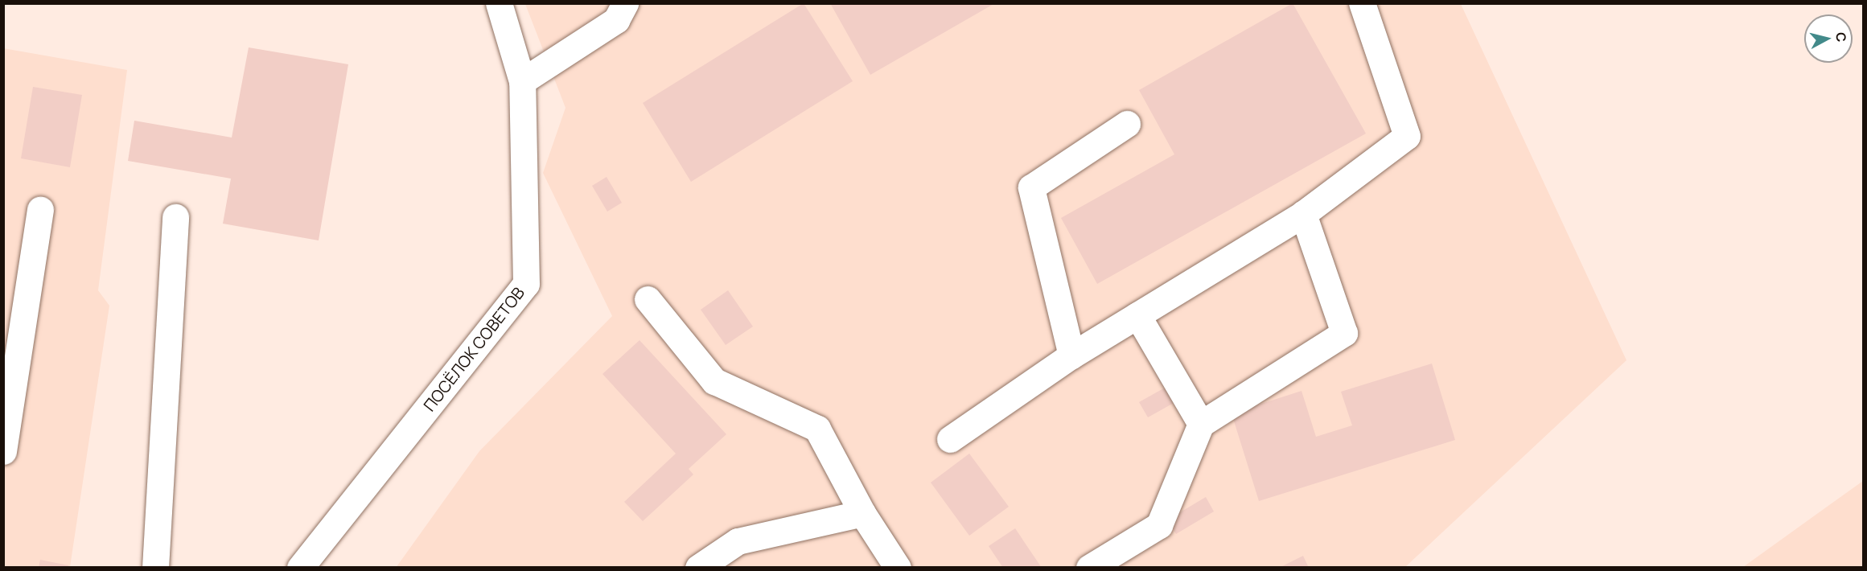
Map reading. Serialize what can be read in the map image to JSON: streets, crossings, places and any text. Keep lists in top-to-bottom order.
{
  "streets": {
    "street": ["ПОСЁЛОК СОВЕТОВ"]
  },
  "north": "right"
}
